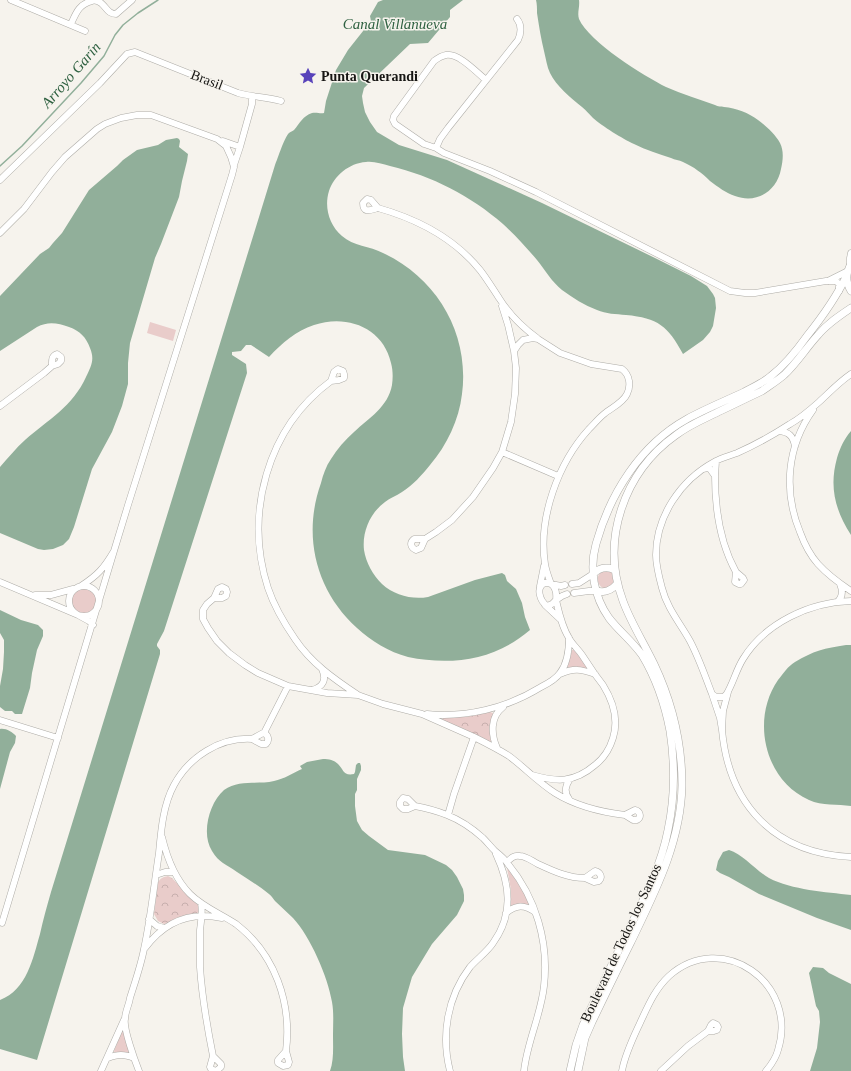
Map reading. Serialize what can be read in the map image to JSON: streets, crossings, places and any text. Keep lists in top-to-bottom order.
{
  "streets": {
    "street": ["Brasil", "Boulevard de Todos los Santos"]
  },
  "water": ["Canal Villanueva", "Arroyo Garín"],
  "places": {
    "place": ["Punta Querandi"]
  }
}
